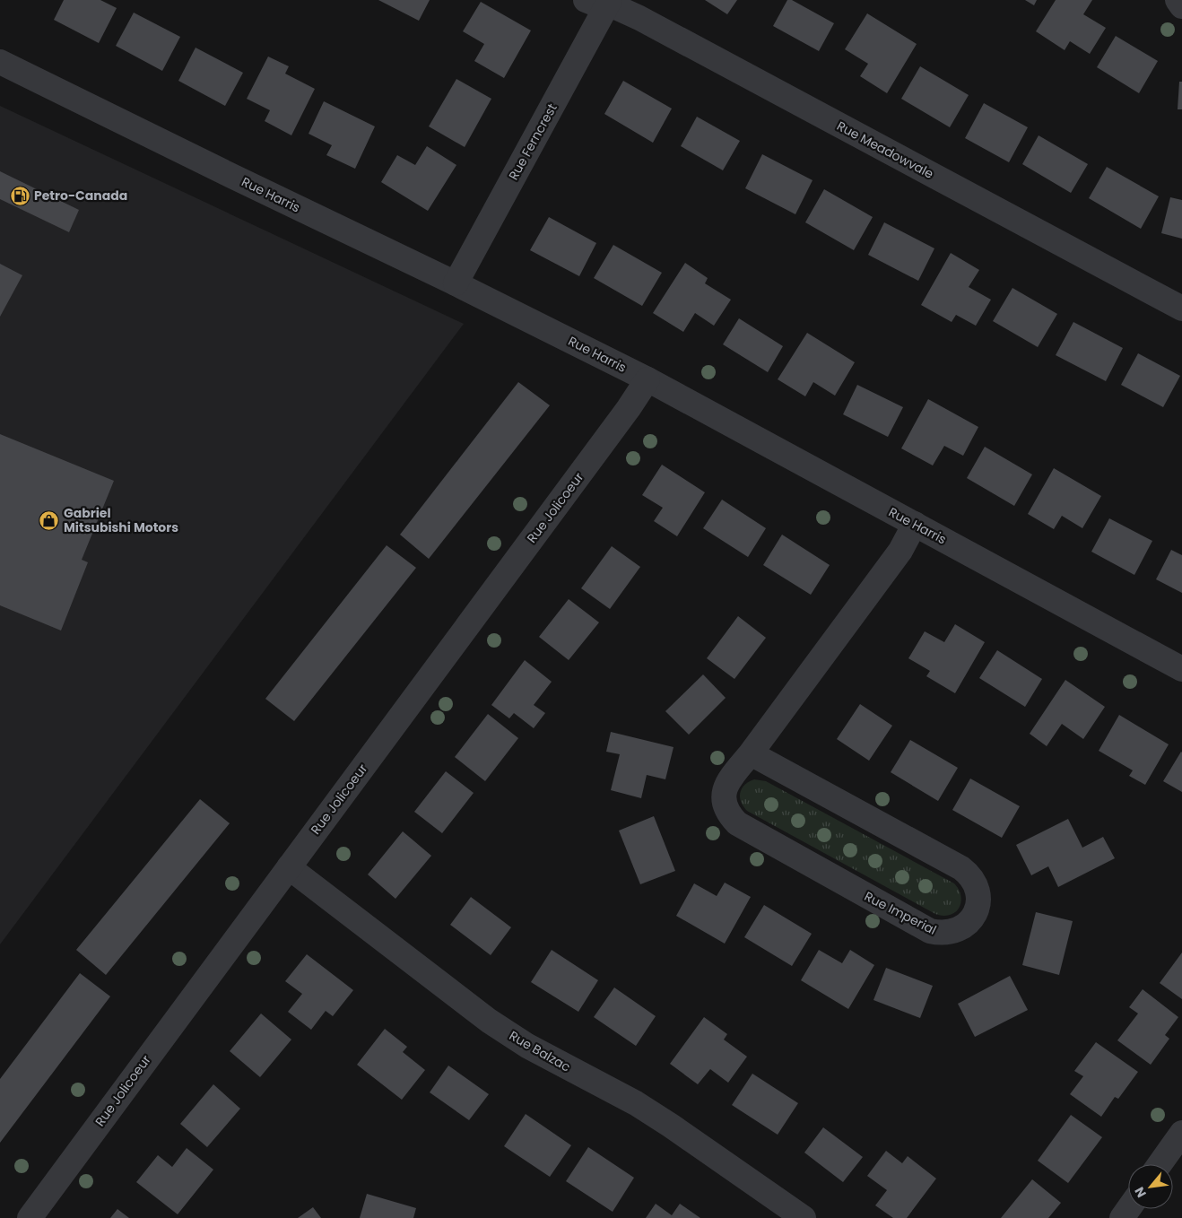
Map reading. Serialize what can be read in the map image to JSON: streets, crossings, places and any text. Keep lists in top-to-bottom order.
{
  "streets": {
    "street": [
      "Rue Ferncrest",
      "Rue Meadowvale",
      "Rue Harris",
      "Rue Jolicoeur",
      "Rue Imperial",
      "Rue Balzac"
    ]
  },
  "crossings": [
    ["Rue Ferncrest", "Rue Meadowvale"],
    ["Rue Ferncrest", "Rue Harris"],
    ["Rue Harris", "Rue Jolicoeur"],
    ["Rue Harris", "Rue Imperial"],
    ["Rue Jolicoeur", "Rue Balzac"]
  ],
  "places": {
    "fuel station": ["Petro-Canada"],
    "shop": ["Gabriel Mitsubishi Motors"]
  },
  "north": "bottom left"
}
